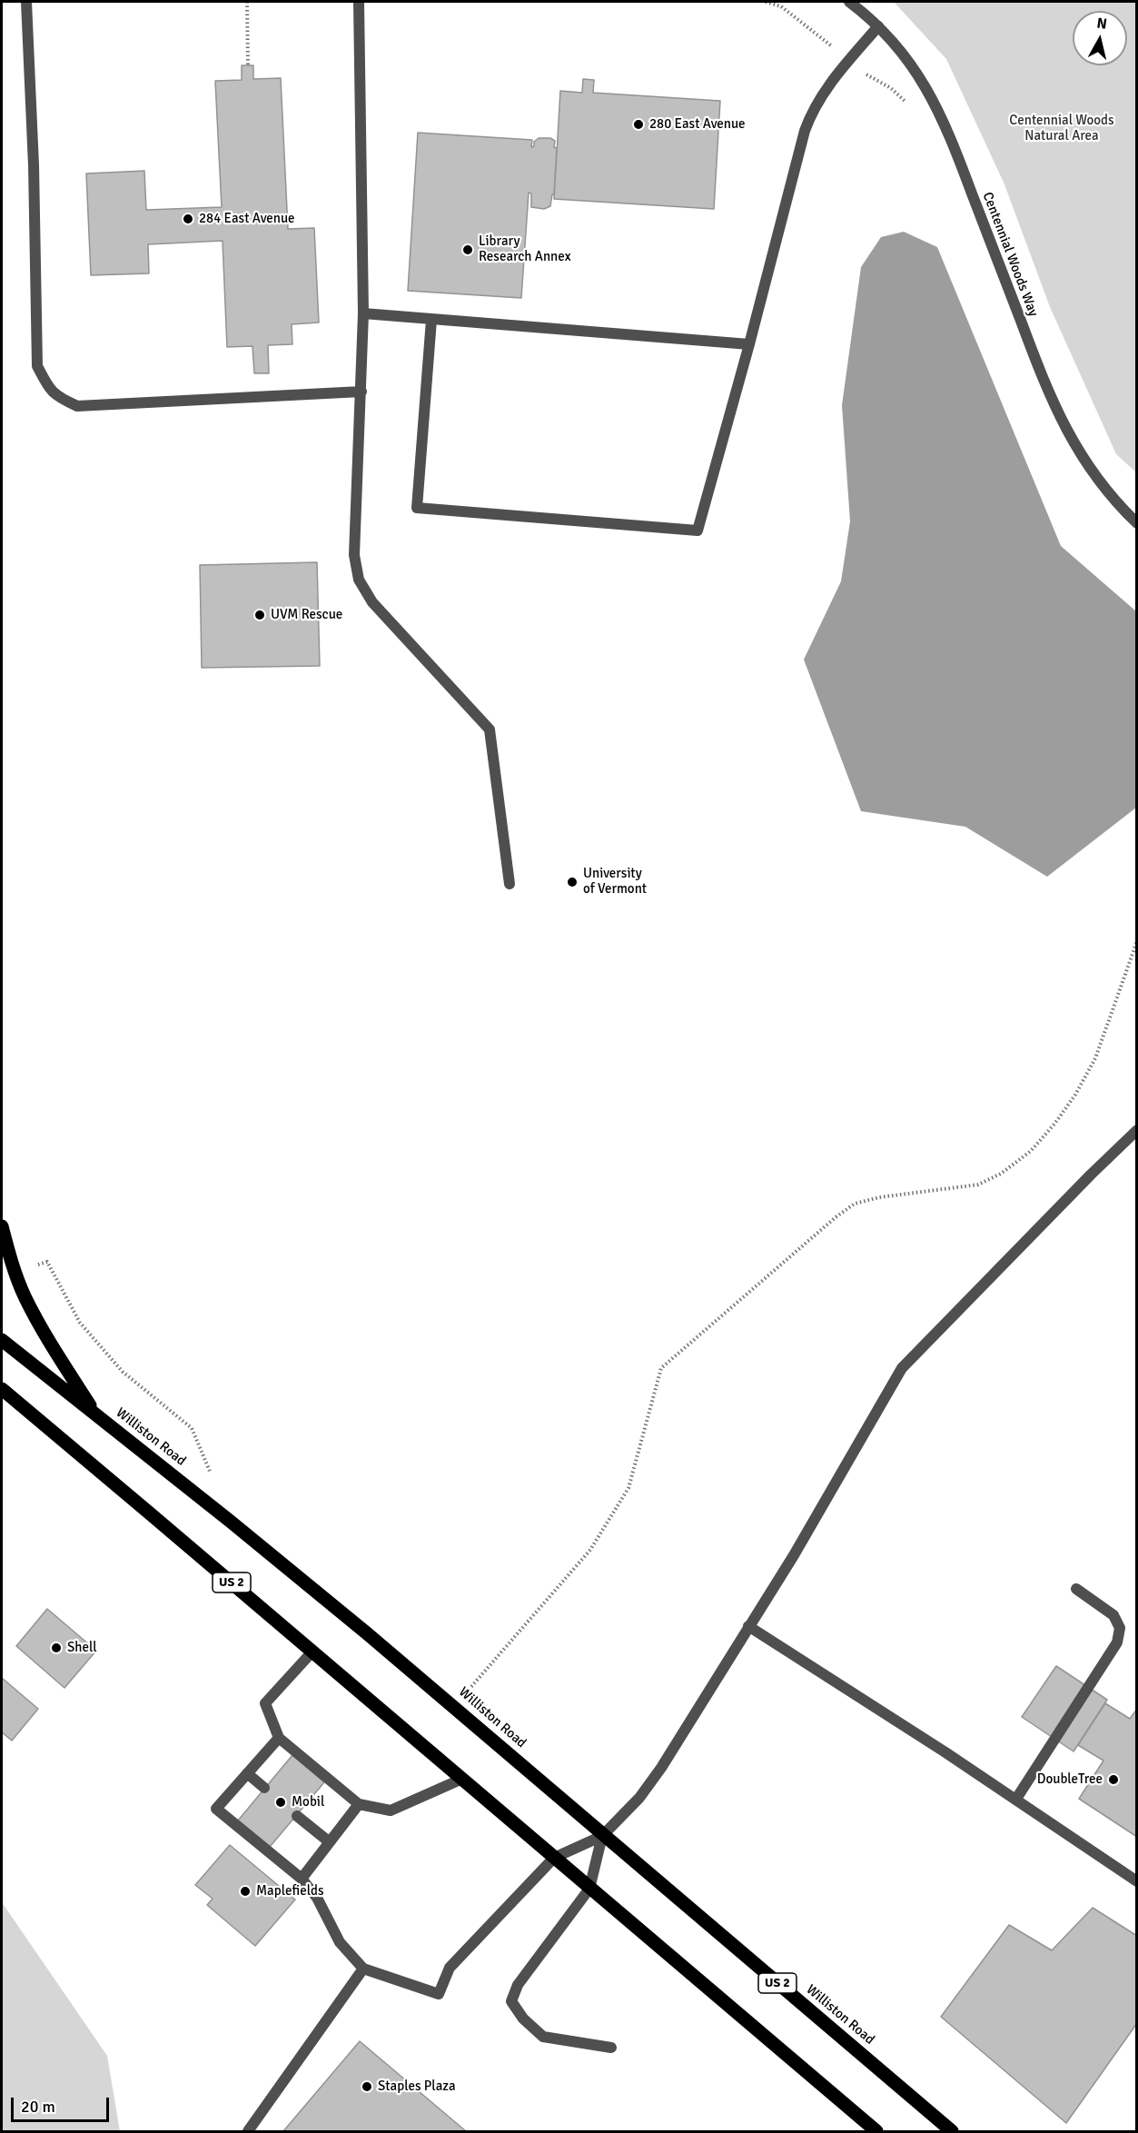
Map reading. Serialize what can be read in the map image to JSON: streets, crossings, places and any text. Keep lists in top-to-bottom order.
{
  "streets": {
    "main road": ["Williston Road", "US 2"],
    "street": ["Centennial Woods Way"]
  },
  "parks": ["Centennial Woods Natural Area"],
  "places": [
    "280 East Avenue",
    "284 East Avenue",
    "Library Research Annex",
    "UVM Rescue",
    "University of Vermont",
    "Shell",
    "DoubleTree",
    "Mobil",
    "Maplefields",
    "Staples Plaza"
  ],
  "scale_bar": "20 m",
  "north": "top"
}
